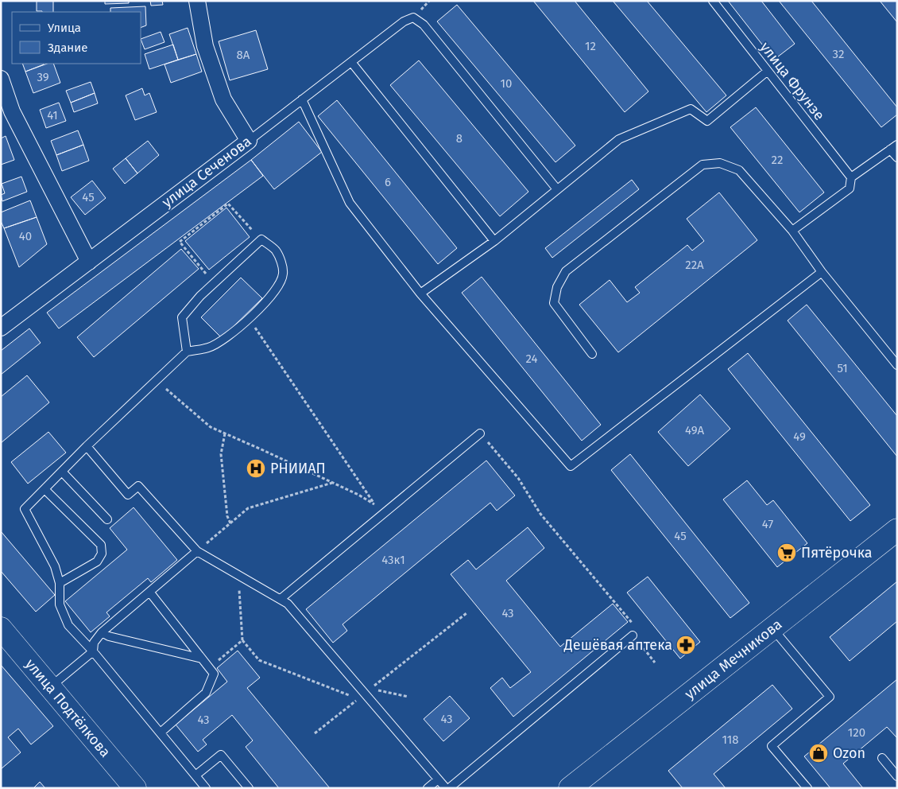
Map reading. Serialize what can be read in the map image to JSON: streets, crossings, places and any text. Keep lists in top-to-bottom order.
{
  "streets": {
    "main road": ["улица Мечникова", "улица Подтёлкова"],
    "street": ["улица Сеченова"],
    "lane": ["улица Фрунзе"]
  },
  "places": {
    "hospital": ["РНИИАП"],
    "supermarket": ["Пятёрочка"],
    "pharmacy": ["Дешёвая аптека"],
    "shop": ["Ozon"]
  },
  "house_numbers": [
    "12",
    "32",
    "8А",
    "39",
    "10",
    "41",
    "8",
    "22",
    "6",
    "45",
    "40",
    "22А",
    "24",
    "51",
    "49А",
    "49",
    "47",
    "45",
    "43к1",
    "43",
    "43",
    "43",
    "120",
    "118"
  ],
  "legend": ["Улица", "Здание"]
}
